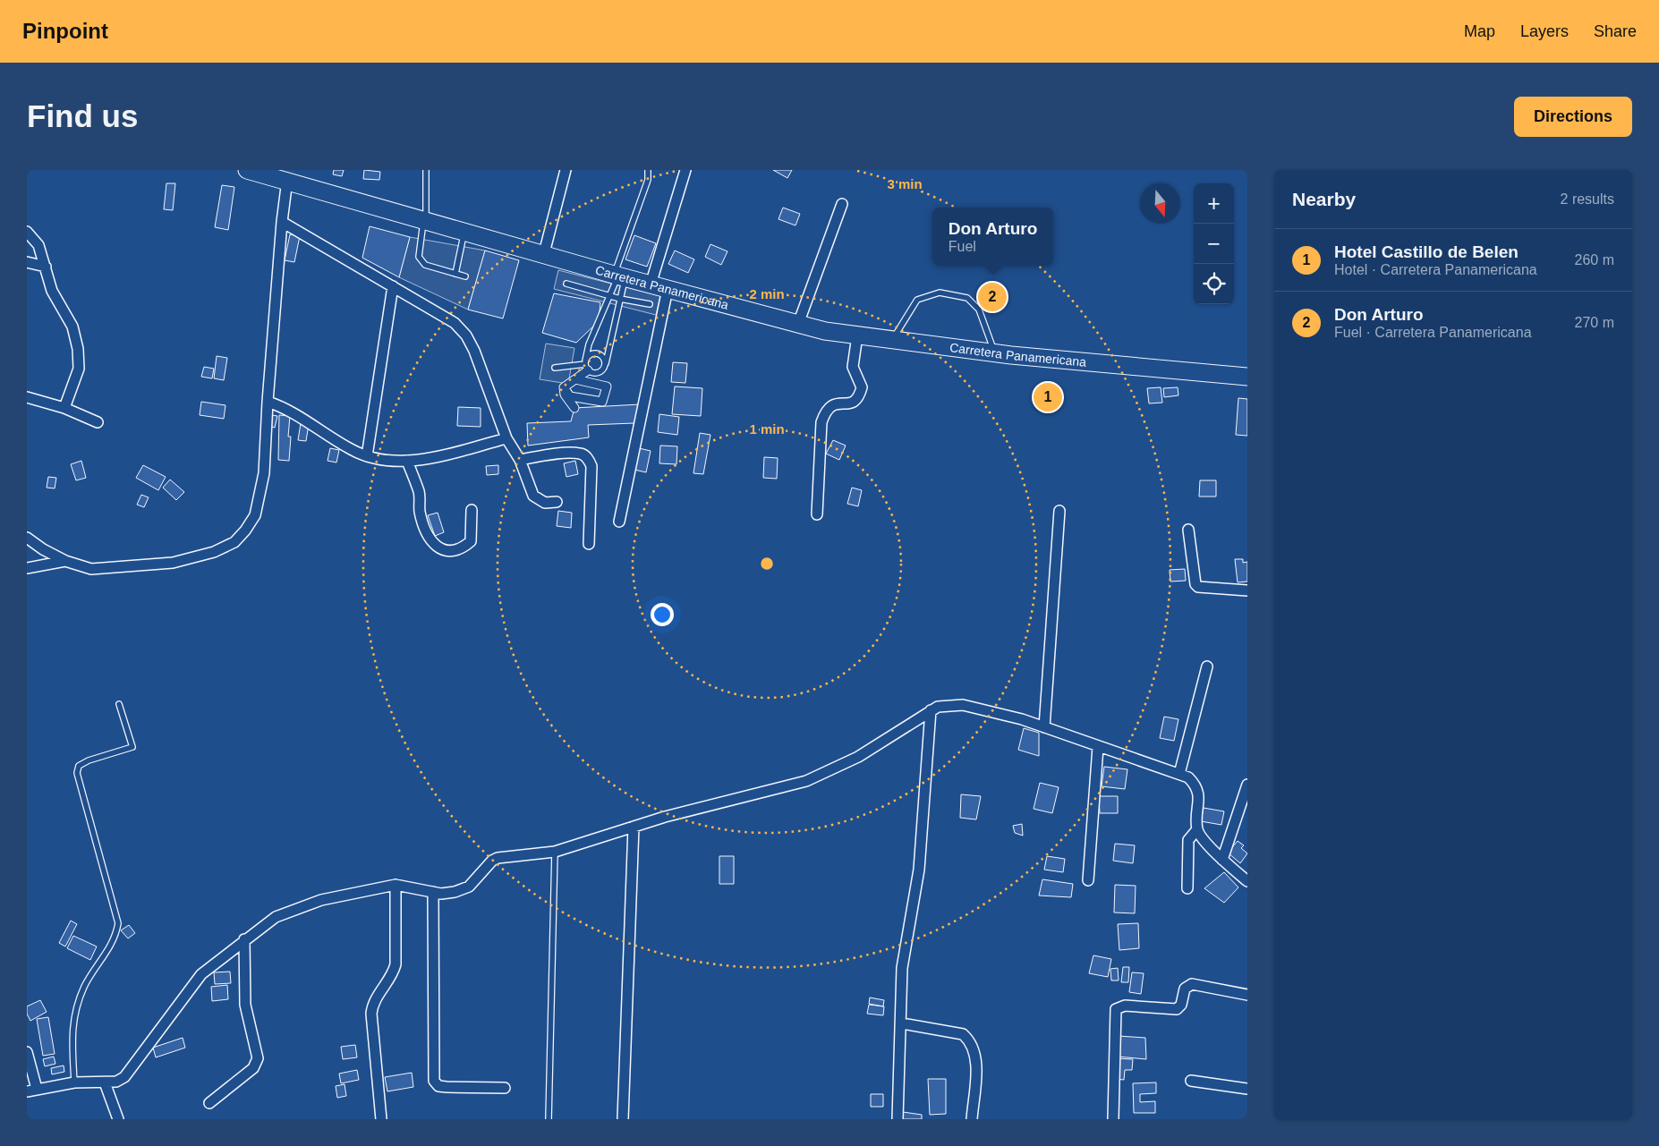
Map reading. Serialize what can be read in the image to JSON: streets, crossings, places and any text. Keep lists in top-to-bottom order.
{
  "streets": {
    "highway": ["Carretera Panamericana"]
  },
  "north": "bottom",
  "page": {
    "header": "Pinpoint",
    "nav": ["Map", "Layers", "Share"],
    "buttons": "Directions",
    "title": "Find us",
    "heading": ["Nearby", "2 results"],
    "map_buttons": ["+", "−"],
    "popup": ["Don Arturo", "Fuel"],
    "list": [
      {
        "mark": "1",
        "name": "Hotel Castillo de Belen",
        "note": "Hotel · Carretera Panamericana",
        "value": "260 m"
      },
      {
        "mark": "2",
        "name": "Don Arturo",
        "note": "Fuel · Carretera Panamericana",
        "value": "270 m"
      }
    ],
    "pins": ["2", "1"]
  },
  "rings": ["3 min", "2 min", "1 min"]
}
